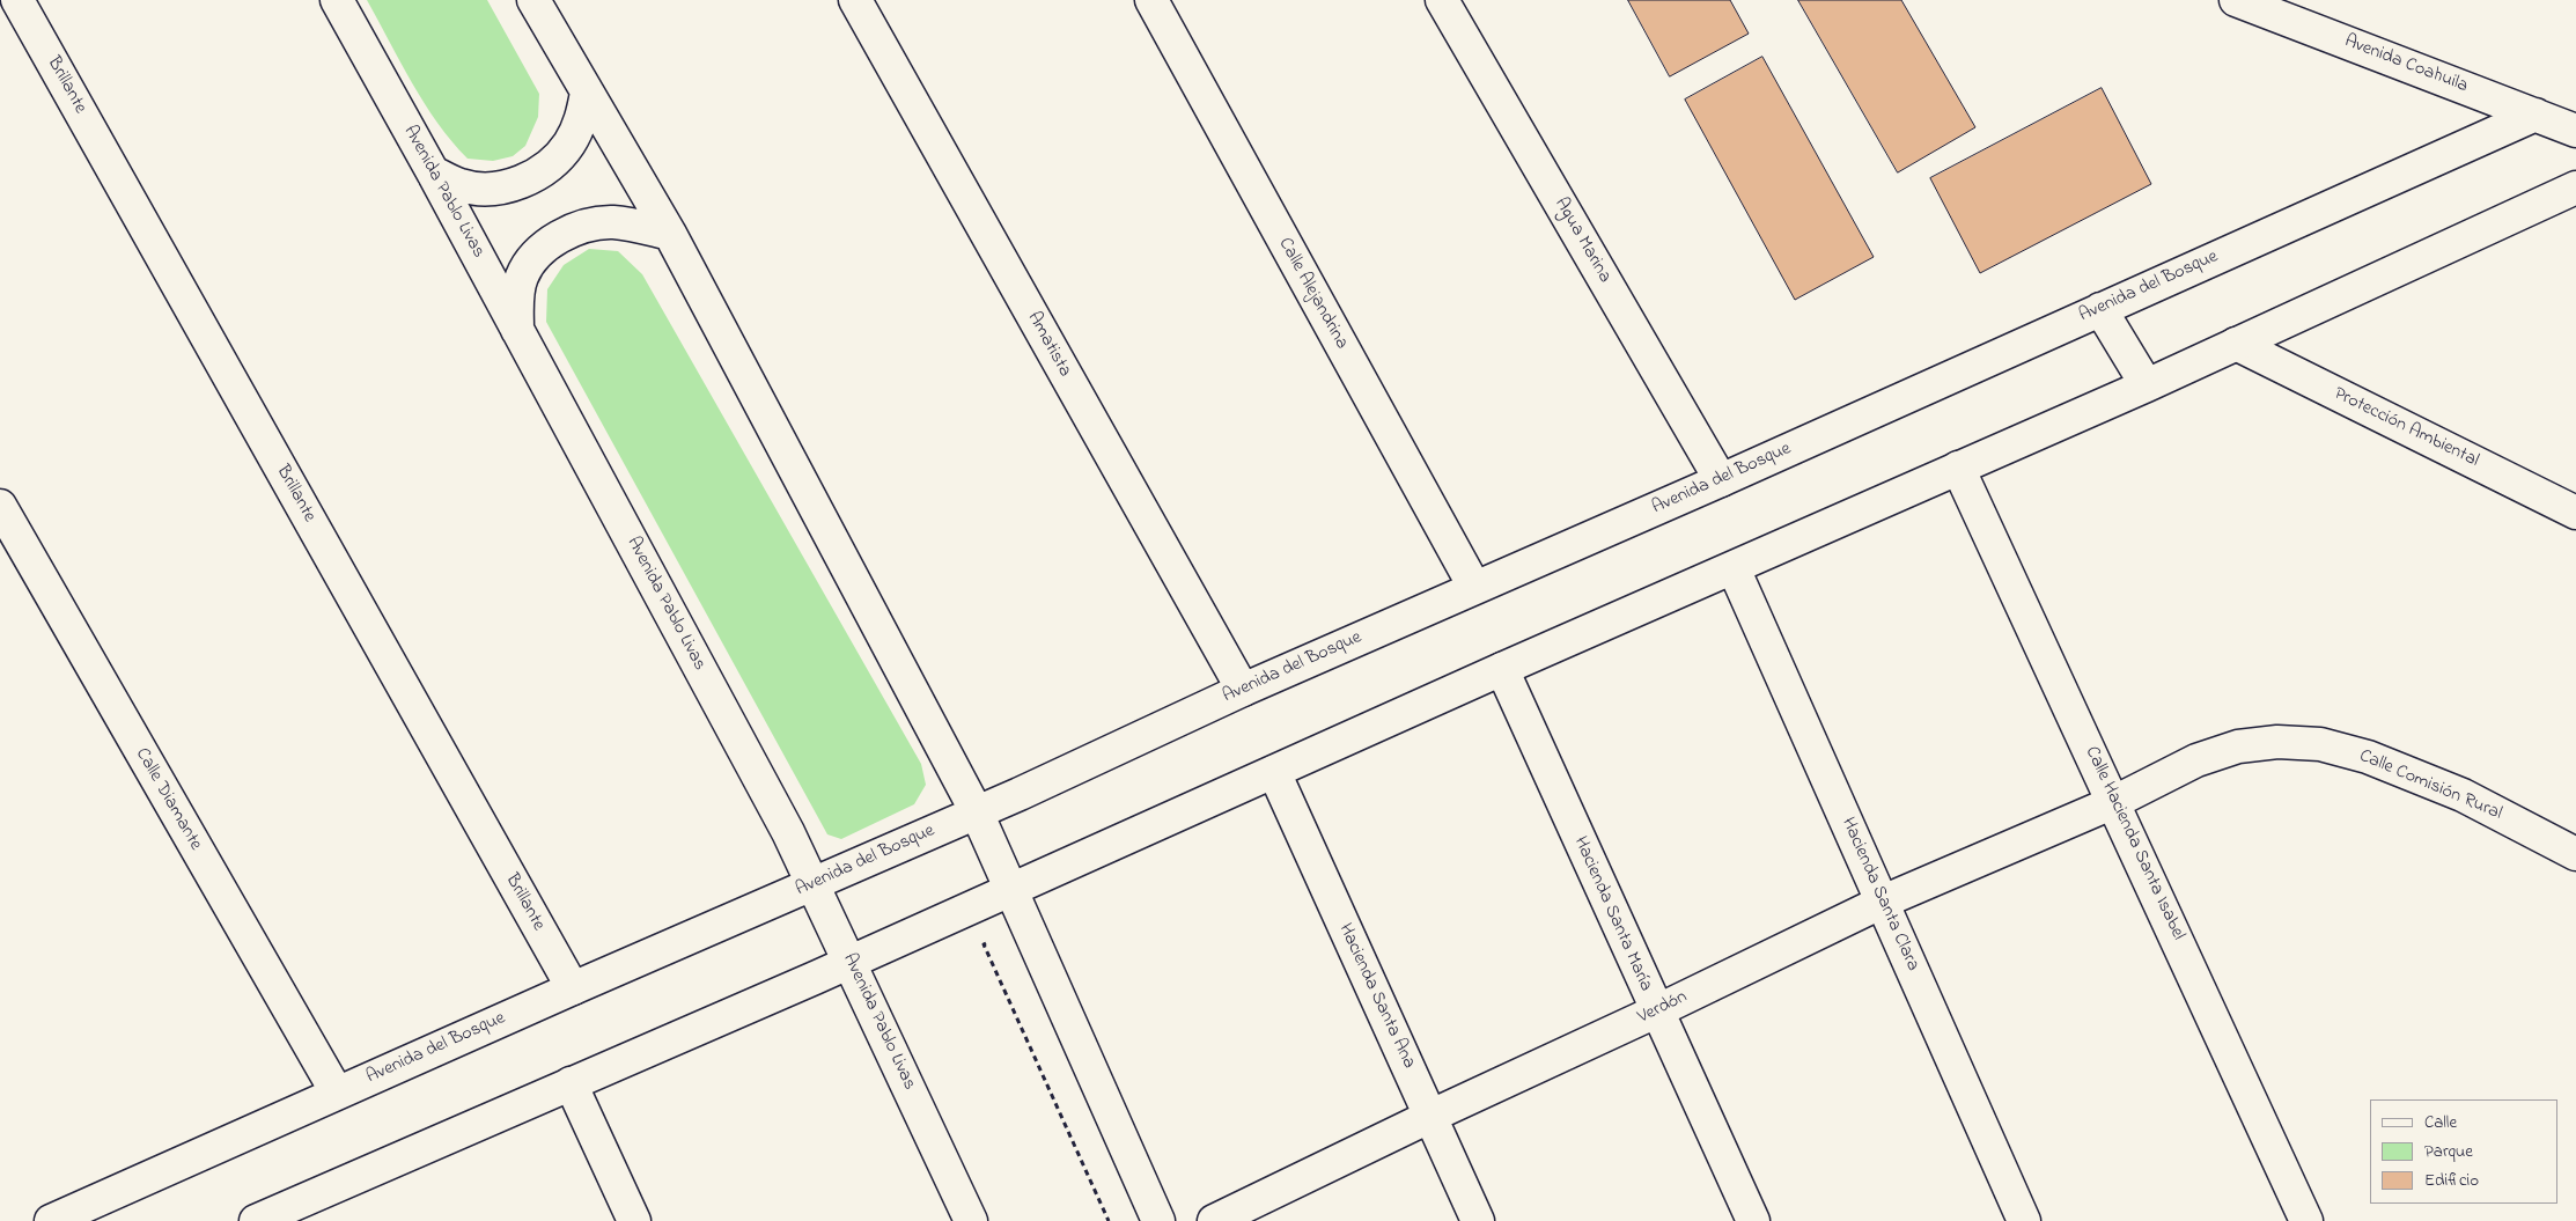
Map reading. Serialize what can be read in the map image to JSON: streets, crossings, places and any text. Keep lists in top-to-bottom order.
{
  "streets": {
    "street": [
      "Avenida Coahuila",
      "Brillante",
      "Avenida Pablo Livas",
      "Agua Marina",
      "Avenida del Bosque",
      "Calle Alejandrina",
      "Amatista",
      "Protección Ambiental",
      "Calle Comisión Rural",
      "Calle Diamante",
      "Calle Hacienda Santa Isabel",
      "Hacienda Santa Clara",
      "Hacienda Santa María",
      "Hacienda Santa Ana",
      "Verdón"
    ]
  },
  "crossings": [
    ["Avenida Coahuila", "Avenida del Bosque"],
    ["Brillante", "Avenida del Bosque"],
    ["Avenida Pablo Livas", "Avenida del Bosque"],
    ["Agua Marina", "Avenida del Bosque"],
    ["Avenida del Bosque", "Calle Alejandrina"],
    ["Avenida del Bosque", "Amatista"],
    ["Avenida del Bosque", "Calle Diamante"],
    ["Calle Comisión Rural", "Calle Hacienda Santa Isabel"],
    ["Calle Comisión Rural", "Verdón"],
    ["Calle Hacienda Santa Isabel", "Verdón"],
    ["Hacienda Santa Clara", "Verdón"],
    ["Hacienda Santa María", "Verdón"],
    ["Hacienda Santa Ana", "Verdón"]
  ],
  "legend": ["Calle", "Parque", "Edificio"]
}
